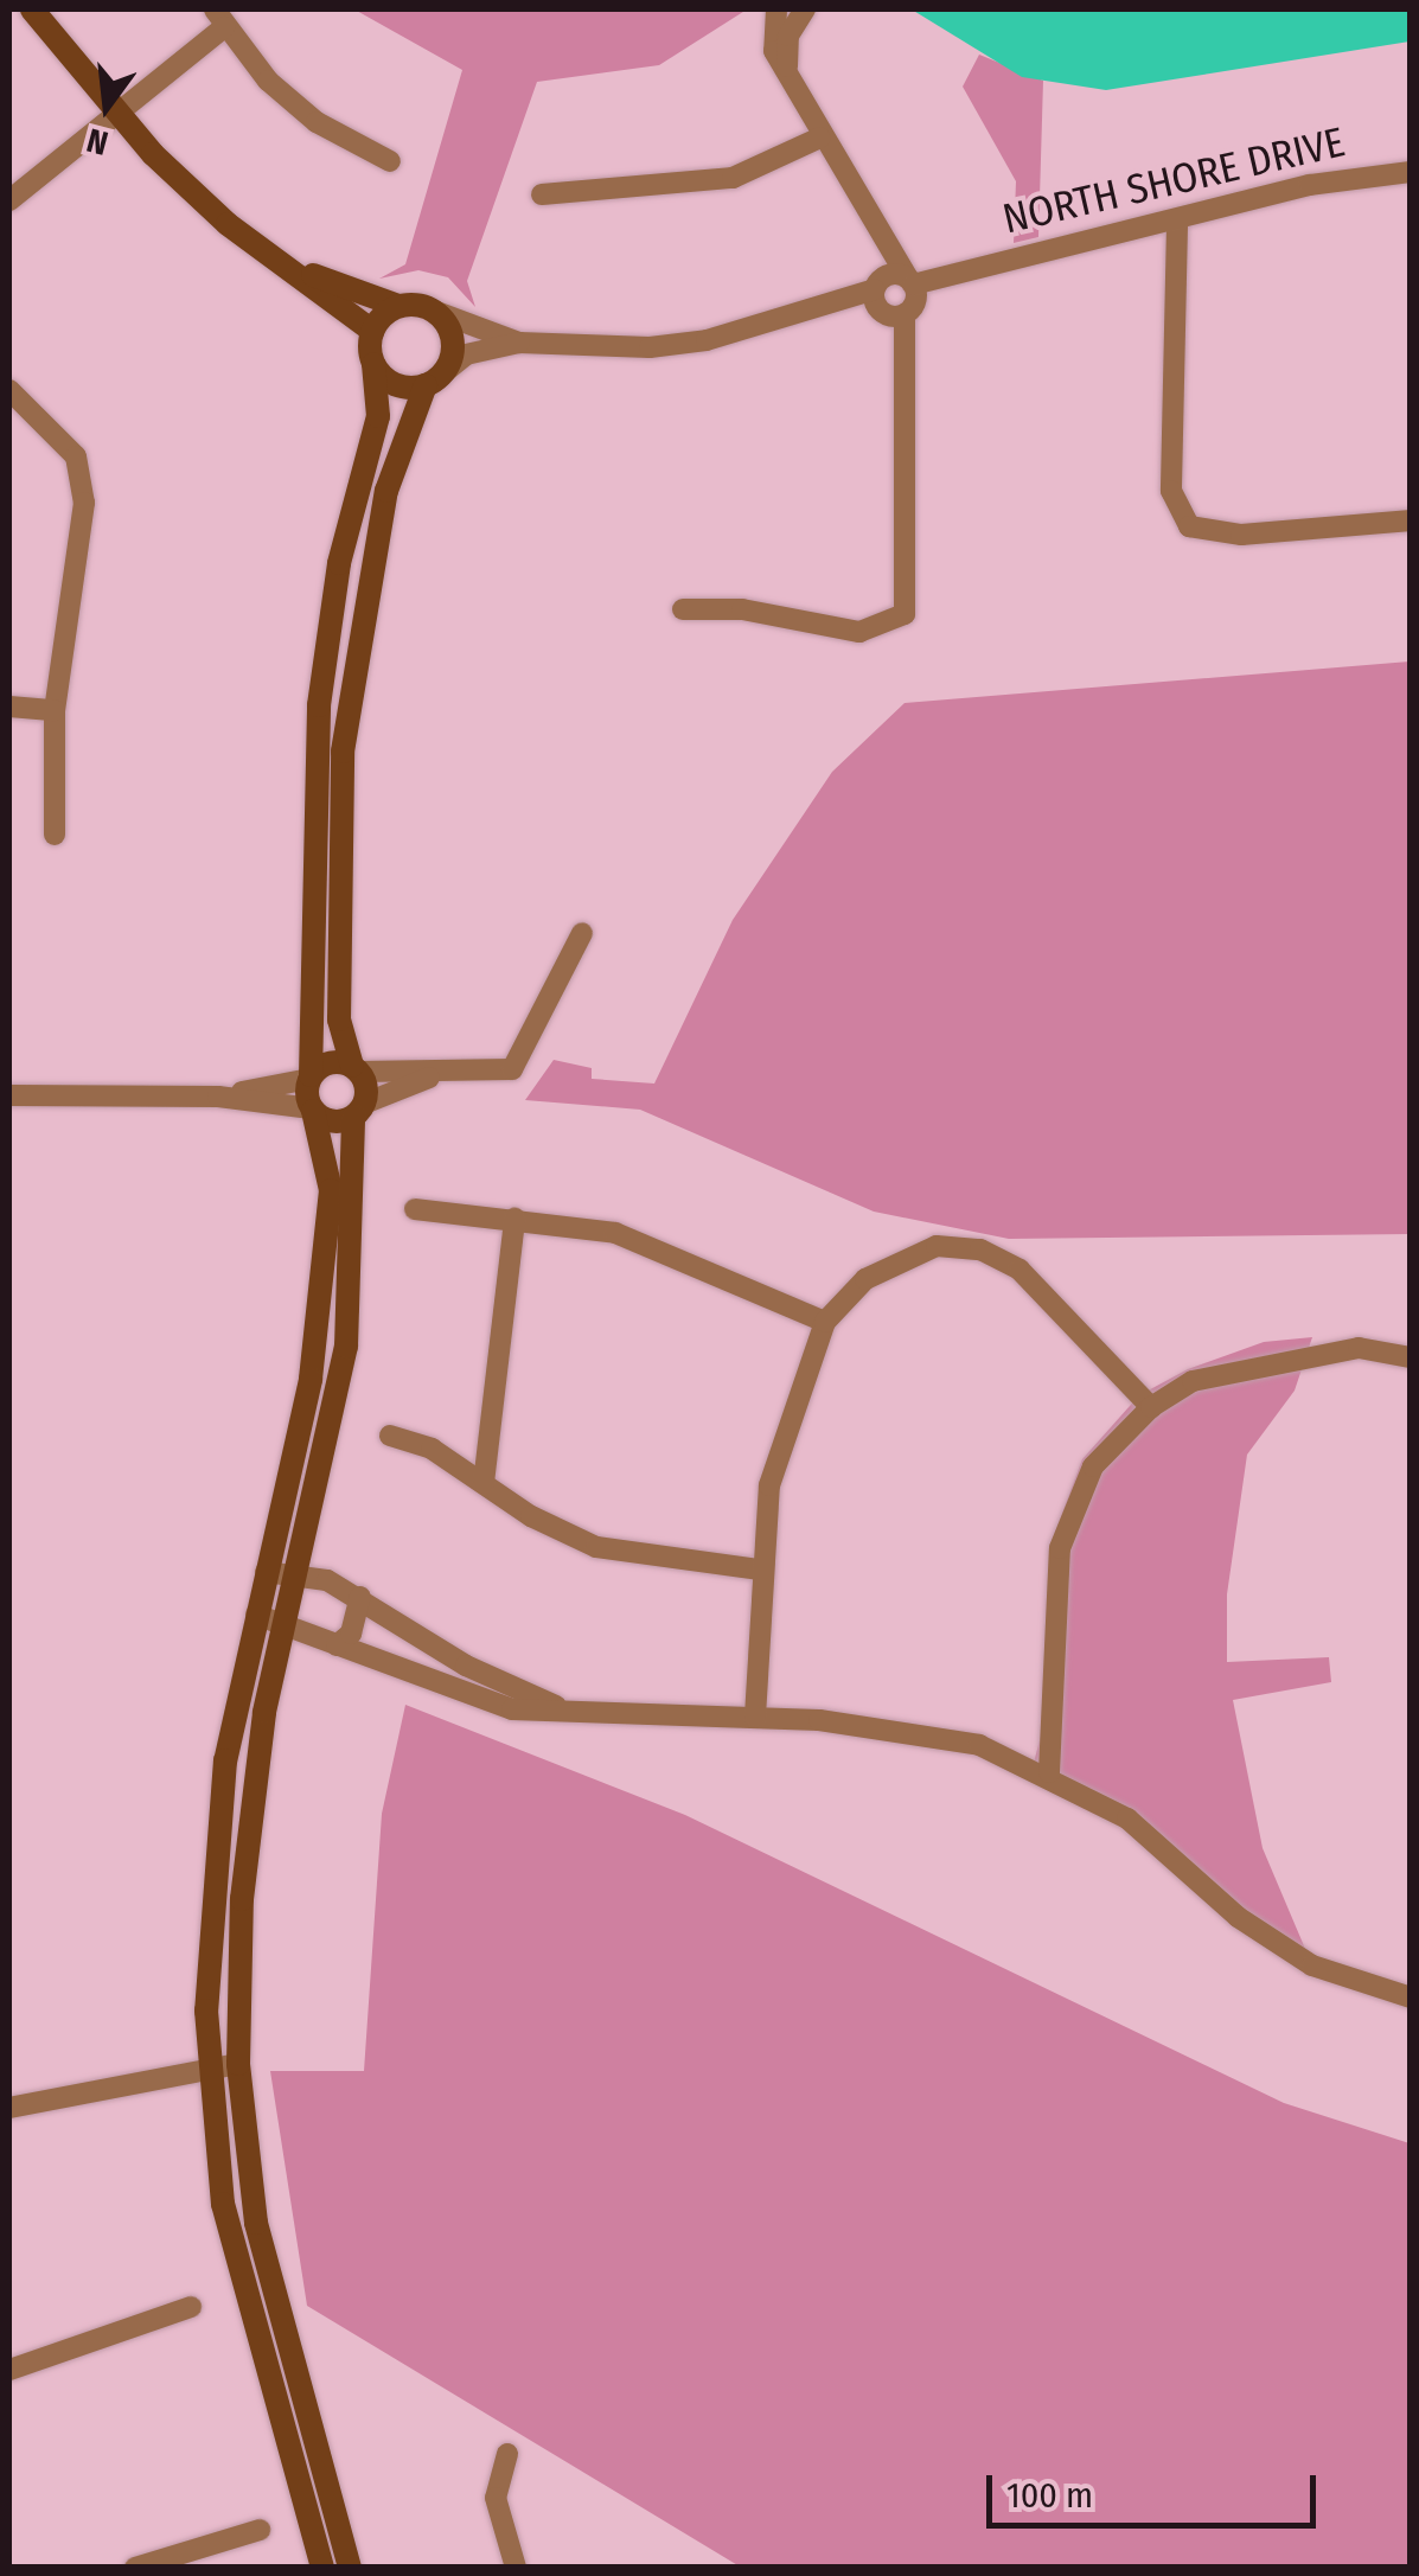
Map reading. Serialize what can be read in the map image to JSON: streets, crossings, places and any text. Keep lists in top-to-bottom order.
{
  "streets": {
    "street": ["NORTH SHORE DRIVE"]
  },
  "scale_bar": "100 m",
  "north": "bottom"
}
